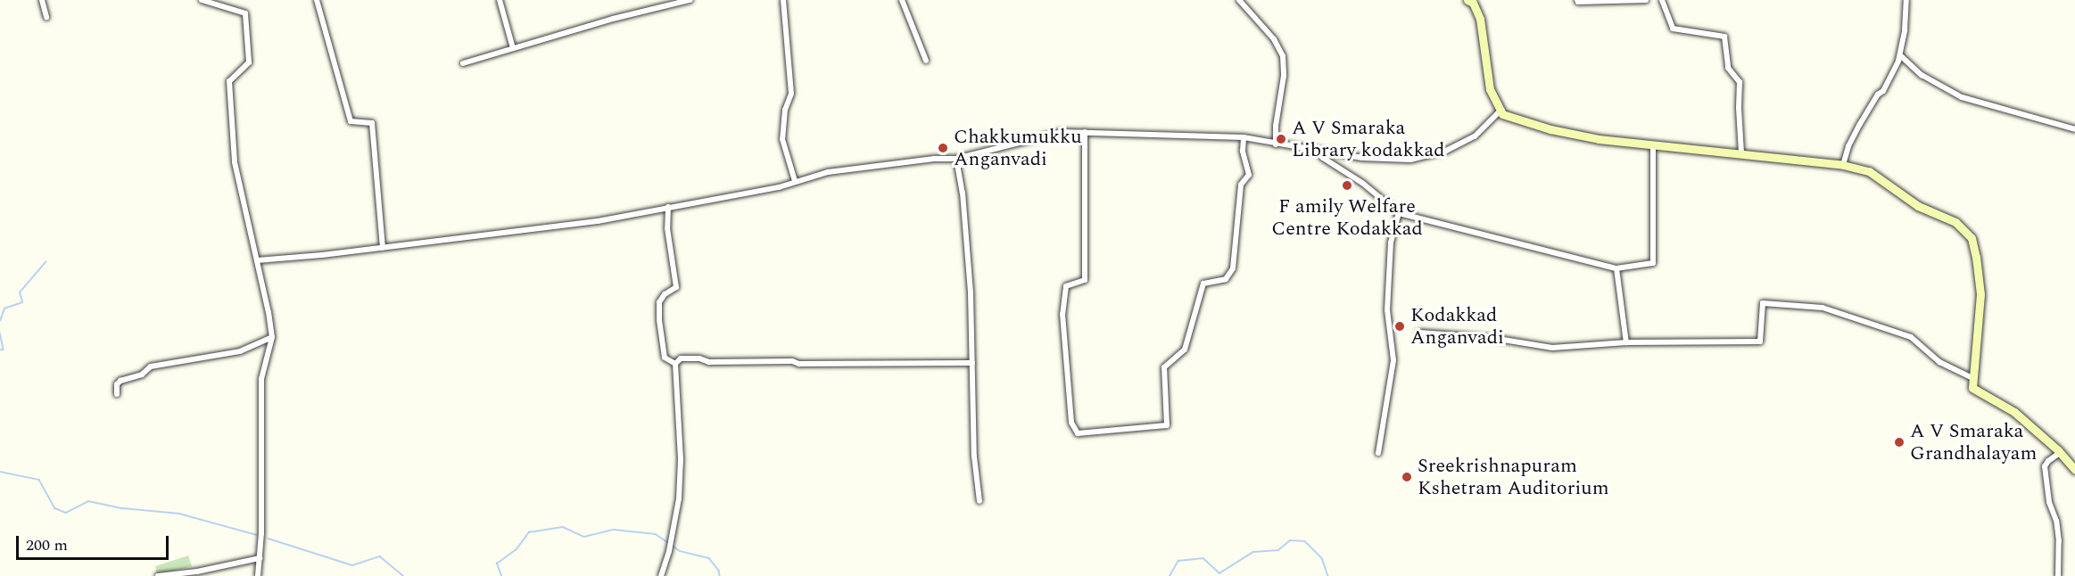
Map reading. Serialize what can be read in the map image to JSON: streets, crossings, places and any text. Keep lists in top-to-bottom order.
{
  "places": [
    "A V Smaraka Library kodakkad",
    "Chakkumukku Anganvadi",
    "F amily Welfare Centre Kodakkad",
    "Kodakkad Anganvadi",
    "A V Smaraka Grandhalayam",
    "Sreekrishnapuram Kshetram Auditorium"
  ],
  "scale_bar": "200 m"
}
